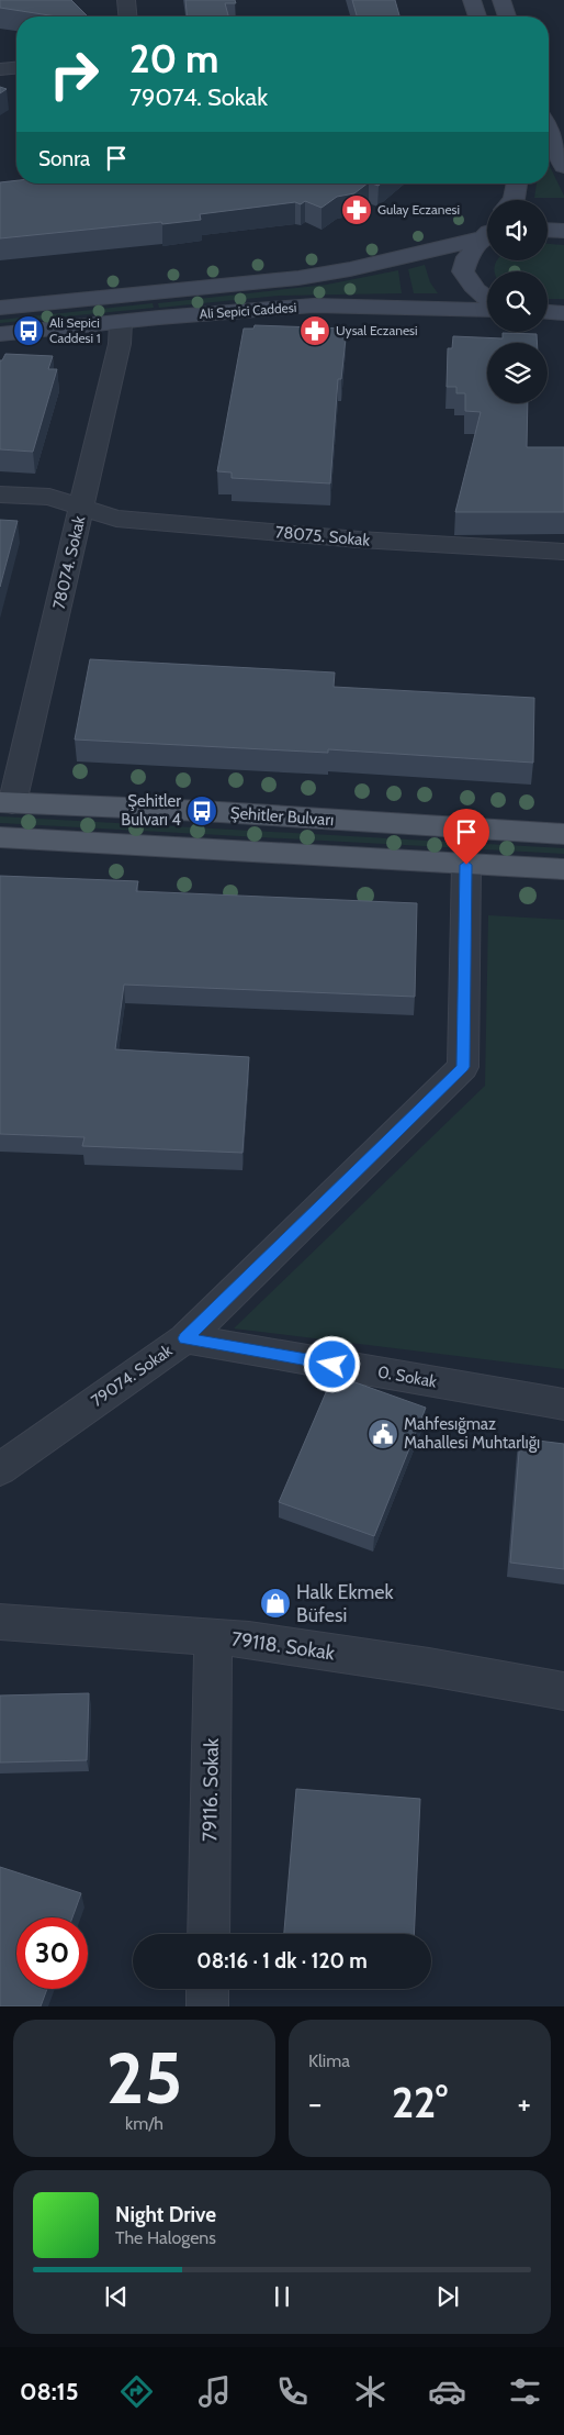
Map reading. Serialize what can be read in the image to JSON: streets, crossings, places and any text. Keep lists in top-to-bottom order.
{
  "streets": {
    "main road": ["Ali Sepici Caddesi", "Şehitler Bulvarı"],
    "street": [
      "78075. Sokak",
      "78074. Sokak",
      "79074. Sokak",
      "0. Sokak",
      "79118. Sokak",
      "79116. Sokak"
    ]
  },
  "crossings": [
    ["Ali Sepici Caddesi", "78074. Sokak"],
    ["78075. Sokak", "78074. Sokak"],
    ["78074. Sokak", "Şehitler Bulvarı"],
    ["79074. Sokak", "0. Sokak"],
    ["79118. Sokak", "79116. Sokak"]
  ],
  "places": {
    "pharmacy": ["Gulay Eczanesi", "Uysal Eczanesi"],
    "bus stop": ["Ali Sepici Caddesi 1", "Şehitler Bulvarı 4"],
    "public building": ["Mahfesığmaz Mahallesi Muhtarlığı"],
    "shop": ["Halk Ekmek Büfesi"]
  },
  "page": {
    "turn": ["20 m", "79074. Sokak"],
    "then": "Sonra",
    "limit": "30",
    "trip": "08:16 · 1 dk · 120 m",
    "tile": [
      ["25", "km/h"],
      "Klima"
    ],
    "heat": ["−", "22°", "+"],
    "song": ["Night Drive", "The Halogens"],
    "tabs": "08:15"
  }
}
